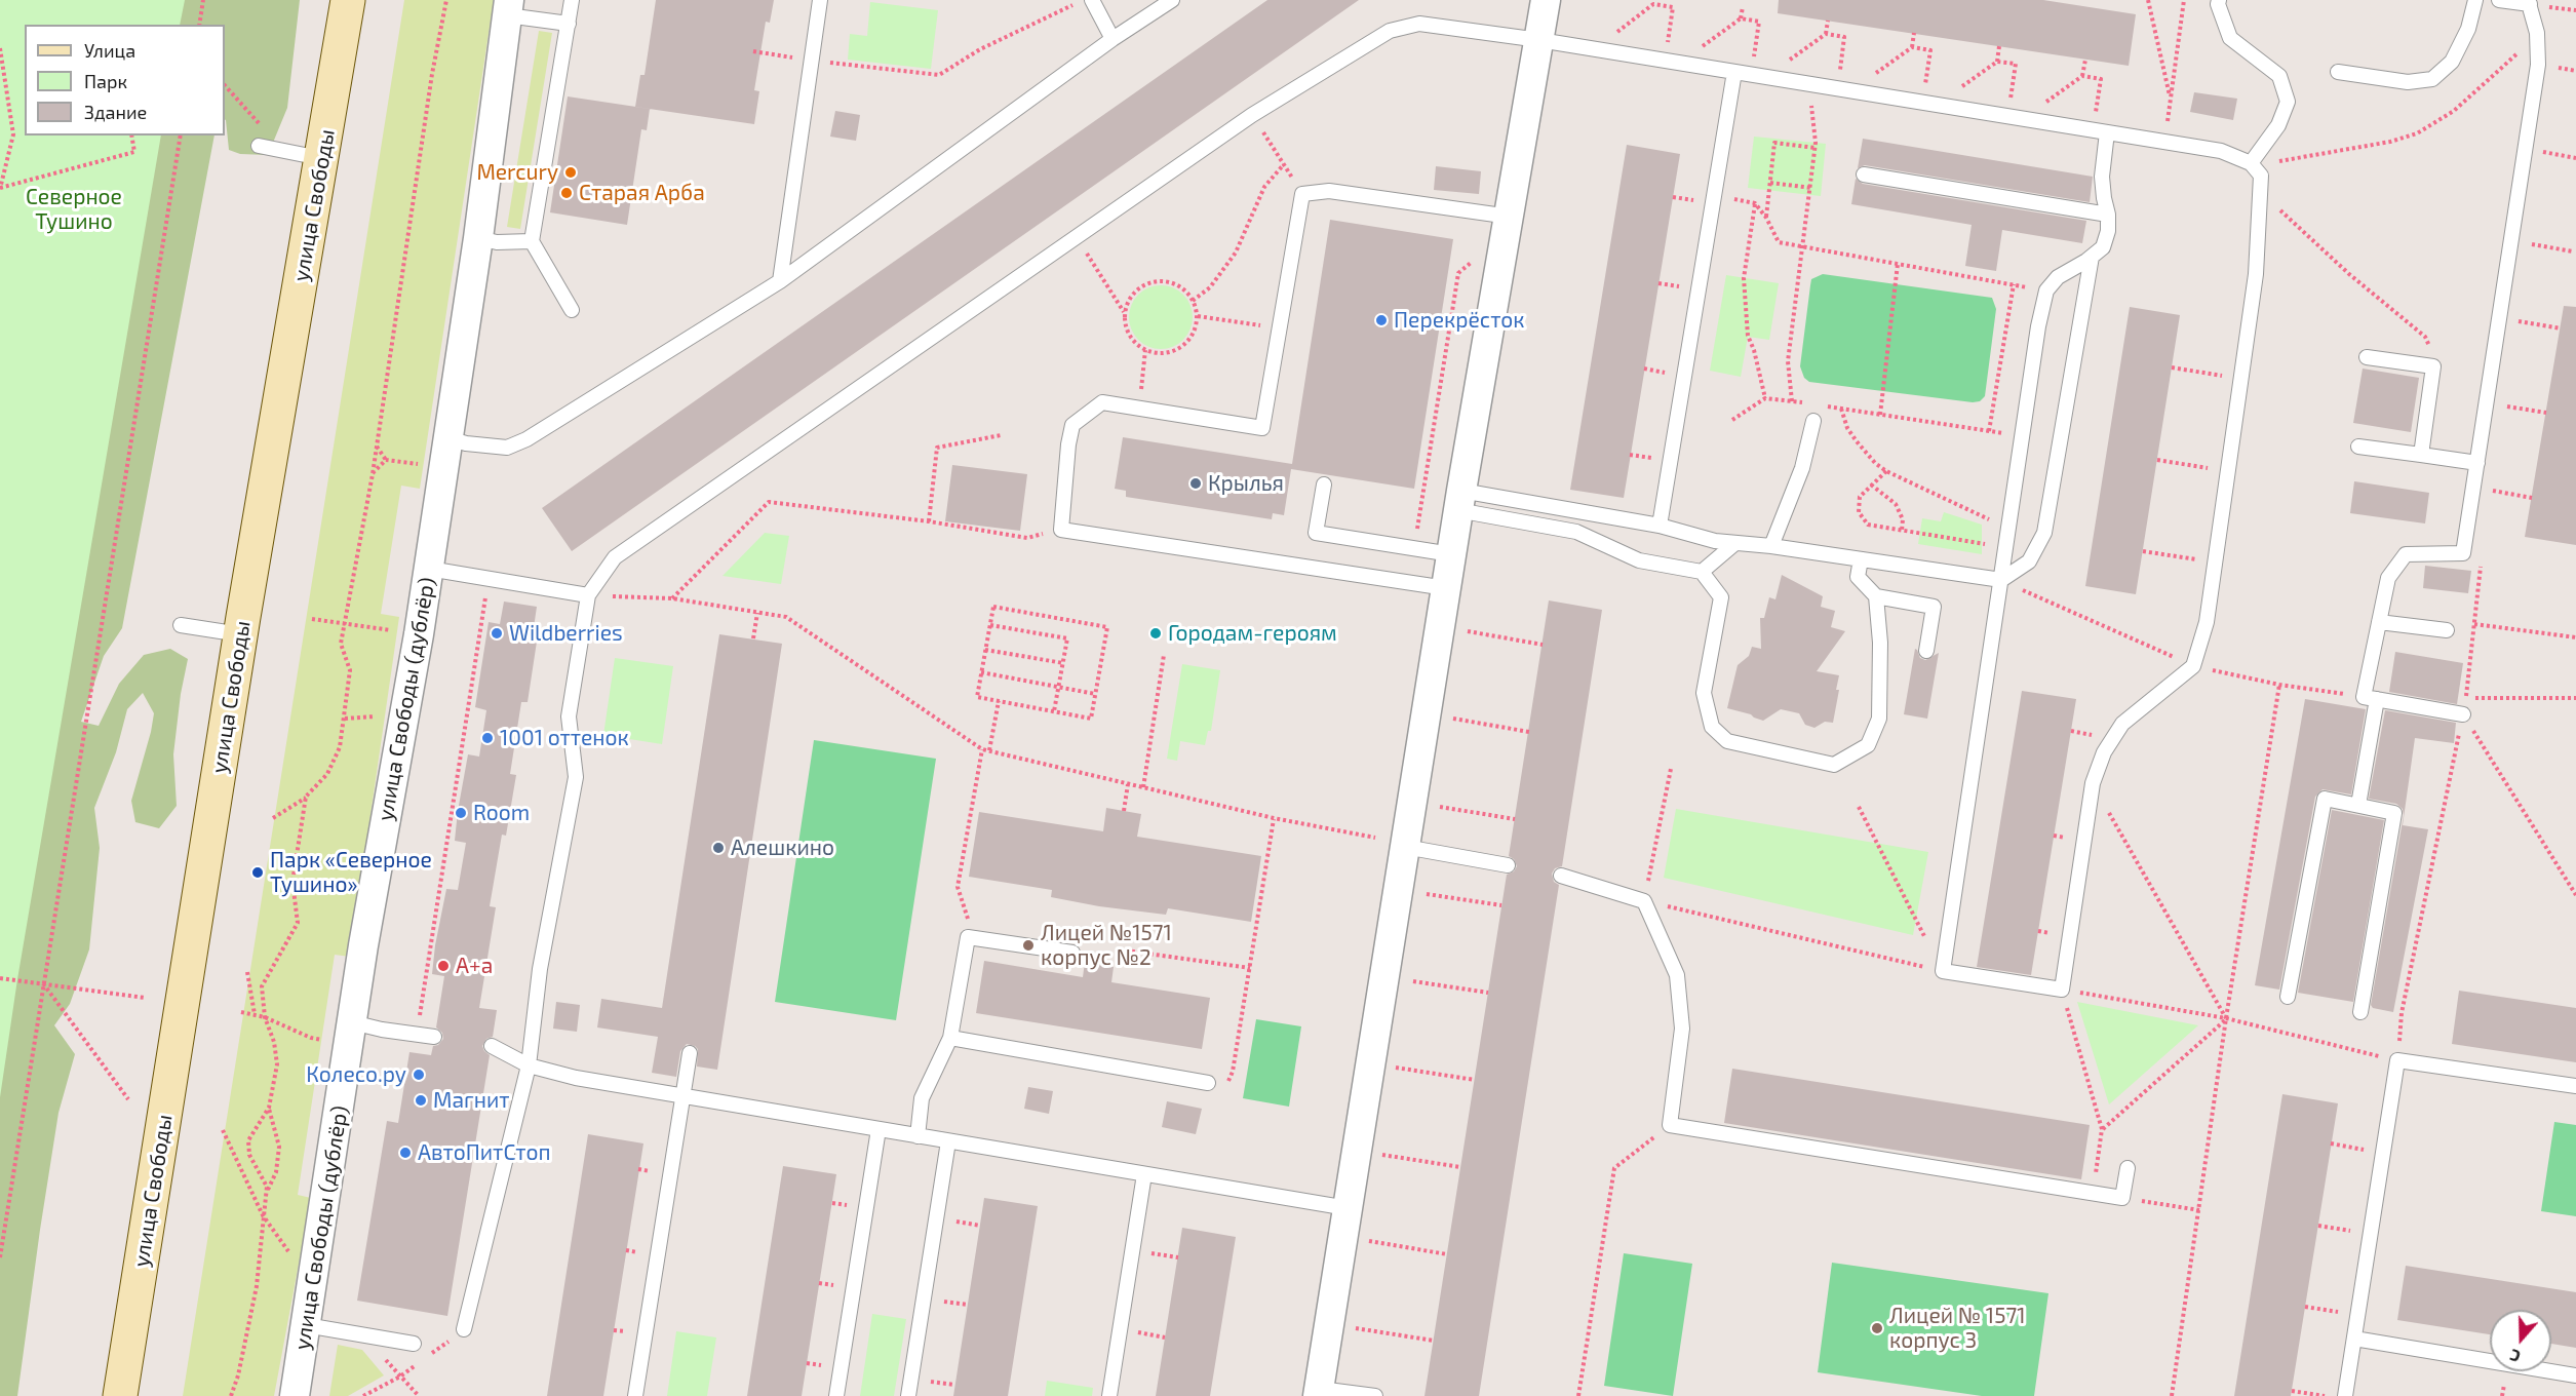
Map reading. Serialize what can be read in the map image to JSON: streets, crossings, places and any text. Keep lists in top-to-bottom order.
{
  "streets": {
    "main road": ["улица Свободы"],
    "street": ["улица Свободы (дублёр)"]
  },
  "parks": ["Северное Тушино"],
  "places": [
    "Mercury",
    "Старая Арба",
    "Перекрёсток",
    "Крылья",
    "Wildberries",
    "Городам-героям",
    "1001 оттенок",
    "Room",
    "Алешкино",
    "Парк «Северное Тушино»",
    "Лицей №1571 корпус №2",
    "А+а",
    "Колесо.ру",
    "Магнит",
    "АвтоПитСтоп",
    "Лицей № 1571 корпус 3"
  ],
  "legend": ["Улица", "Парк", "Здание"],
  "north": "bottom"
}
